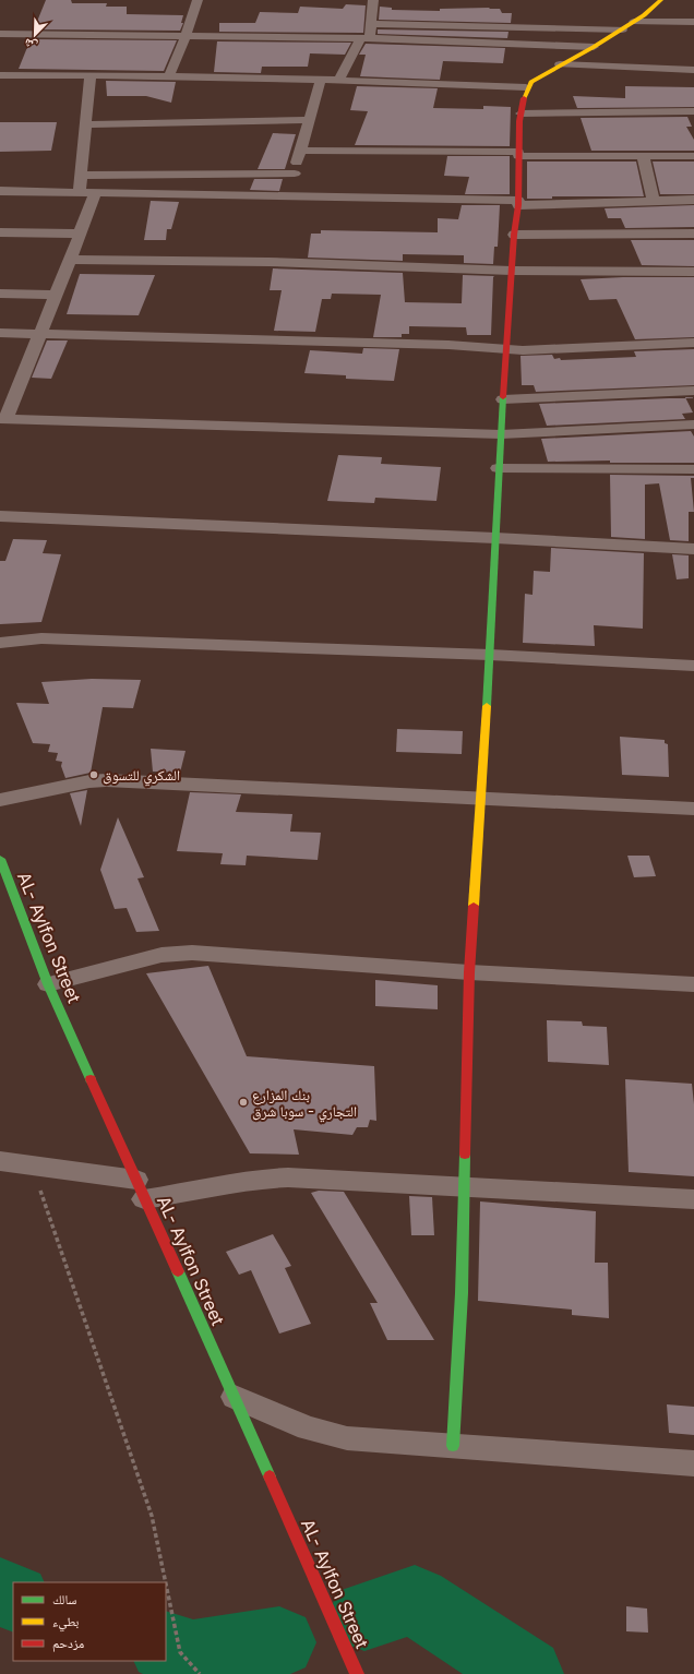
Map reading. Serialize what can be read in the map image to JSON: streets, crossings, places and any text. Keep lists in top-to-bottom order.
{
  "streets": {
    "main road": ["AL- Aylfon Street"]
  },
  "places": ["الشكري للتسوق", "بنك المزارع التجاري - سوبا شرق"],
  "legend": ["سالك", "بطيء", "مزدحم"],
  "north": "bottom left"
}
